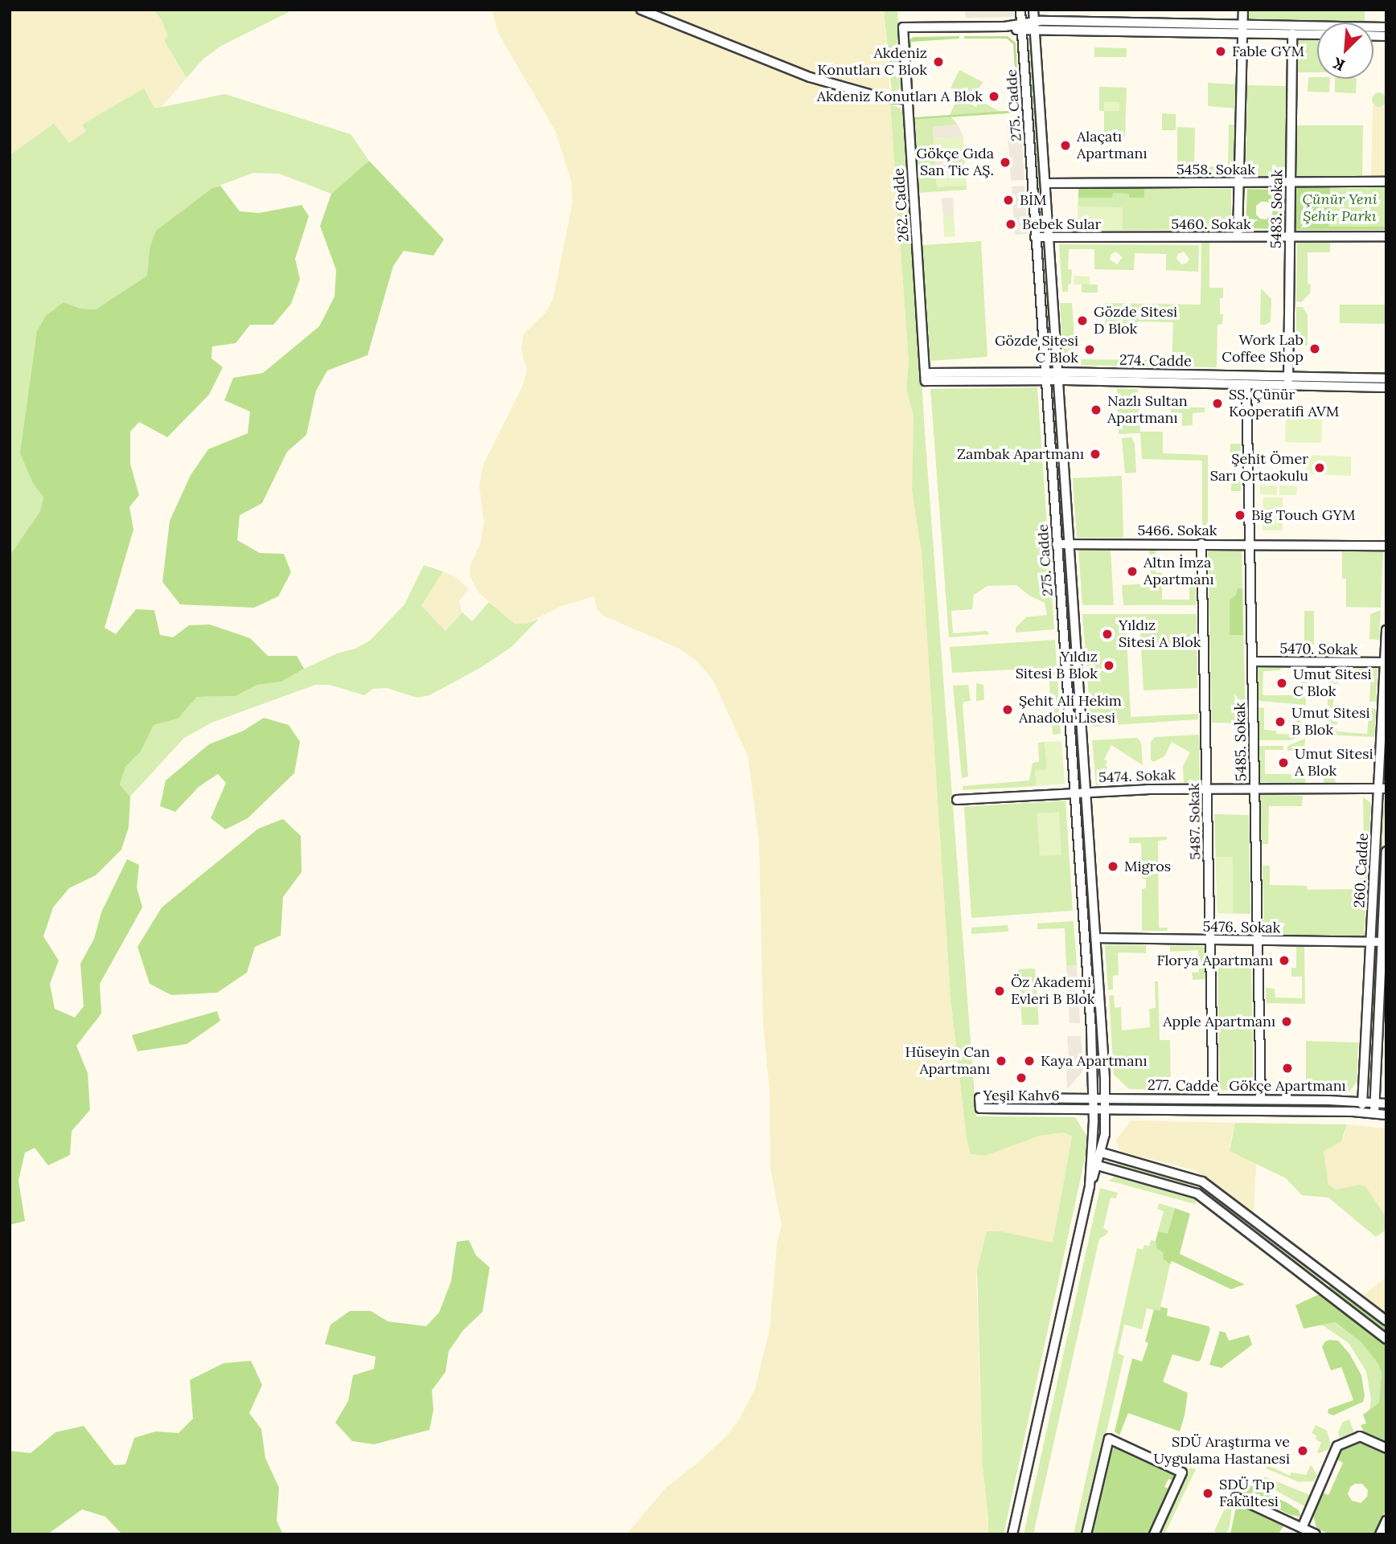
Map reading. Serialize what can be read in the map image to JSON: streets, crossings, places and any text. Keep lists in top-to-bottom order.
{
  "streets": {
    "street": [
      "275. Cadde",
      "5458. Sokak",
      "262. Cadde",
      "5483. Sokak",
      "5460. Sokak",
      "274. Cadde",
      "5466. Sokak",
      "5470. Sokak",
      "5485. Sokak",
      "5474. Sokak",
      "5487. Sokak",
      "260. Cadde",
      "5476. Sokak",
      "277. Cadde"
    ]
  },
  "crossings": [
    ["275. Cadde", "5458. Sokak"],
    ["275. Cadde", "262. Cadde"],
    ["275. Cadde", "5460. Sokak"],
    ["275. Cadde", "274. Cadde"],
    ["275. Cadde", "5466. Sokak"],
    ["275. Cadde", "5474. Sokak"],
    ["275. Cadde", "5476. Sokak"],
    ["275. Cadde", "277. Cadde"],
    ["5458. Sokak", "5483. Sokak"],
    ["262. Cadde", "274. Cadde"],
    ["5483. Sokak", "5460. Sokak"],
    ["5483. Sokak", "274. Cadde"],
    ["274. Cadde", "5485. Sokak"],
    ["5466. Sokak", "5485. Sokak"],
    ["5466. Sokak", "5487. Sokak"],
    ["5470. Sokak", "5485. Sokak"],
    ["5470. Sokak", "260. Cadde"],
    ["5485. Sokak", "5474. Sokak"],
    ["5485. Sokak", "5476. Sokak"],
    ["5485. Sokak", "277. Cadde"],
    ["5474. Sokak", "5487. Sokak"],
    ["5474. Sokak", "260. Cadde"],
    ["5487. Sokak", "5476. Sokak"],
    ["5487. Sokak", "277. Cadde"],
    ["260. Cadde", "5476. Sokak"],
    ["260. Cadde", "277. Cadde"]
  ],
  "parks": ["Çünür Yeni Şehir Parkı"],
  "places": [
    "Fable GYM",
    "Akdeniz Konutları C Blok",
    "Akdeniz Konutları A Blok",
    "Alaçatı Apartmanı",
    "Gökçe Gıda San Tic AŞ.",
    "BİM",
    "Bebek Sular",
    "Gözde Sitesi D Blok",
    "Work Lab Coffee Shop",
    "Gözde Sitesi C Blok",
    "SS. Çünür Kooperatifi AVM",
    "Nazlı Sultan Apartmanı",
    "Zambak Apartmanı",
    "Şehit Ömer Sarı Ortaokulu",
    "Big Touch GYM",
    "Altın İmza Apartmanı",
    "Yıldız Sitesi A Blok",
    "Yıldız Sitesi B Blok",
    "Umut Sitesi C Blok",
    "Şehit Ali Hekim Anadolu Lisesi",
    "Umut Sitesi B Blok",
    "Umut Sitesi A Blok",
    "Migros",
    "Florya Apartmanı",
    "Öz Akademi Evleri B Blok",
    "Apple Apartmanı",
    "Hüseyin Can Apartmanı",
    "Kaya Apartmanı",
    "Gökçe Apartmanı",
    "Yeşil Kahv6",
    "SDÜ Araştırma ve Uygulama Hastanesi",
    "SDÜ Tıp Fakültesi"
  ],
  "north": "bottom left"
}
